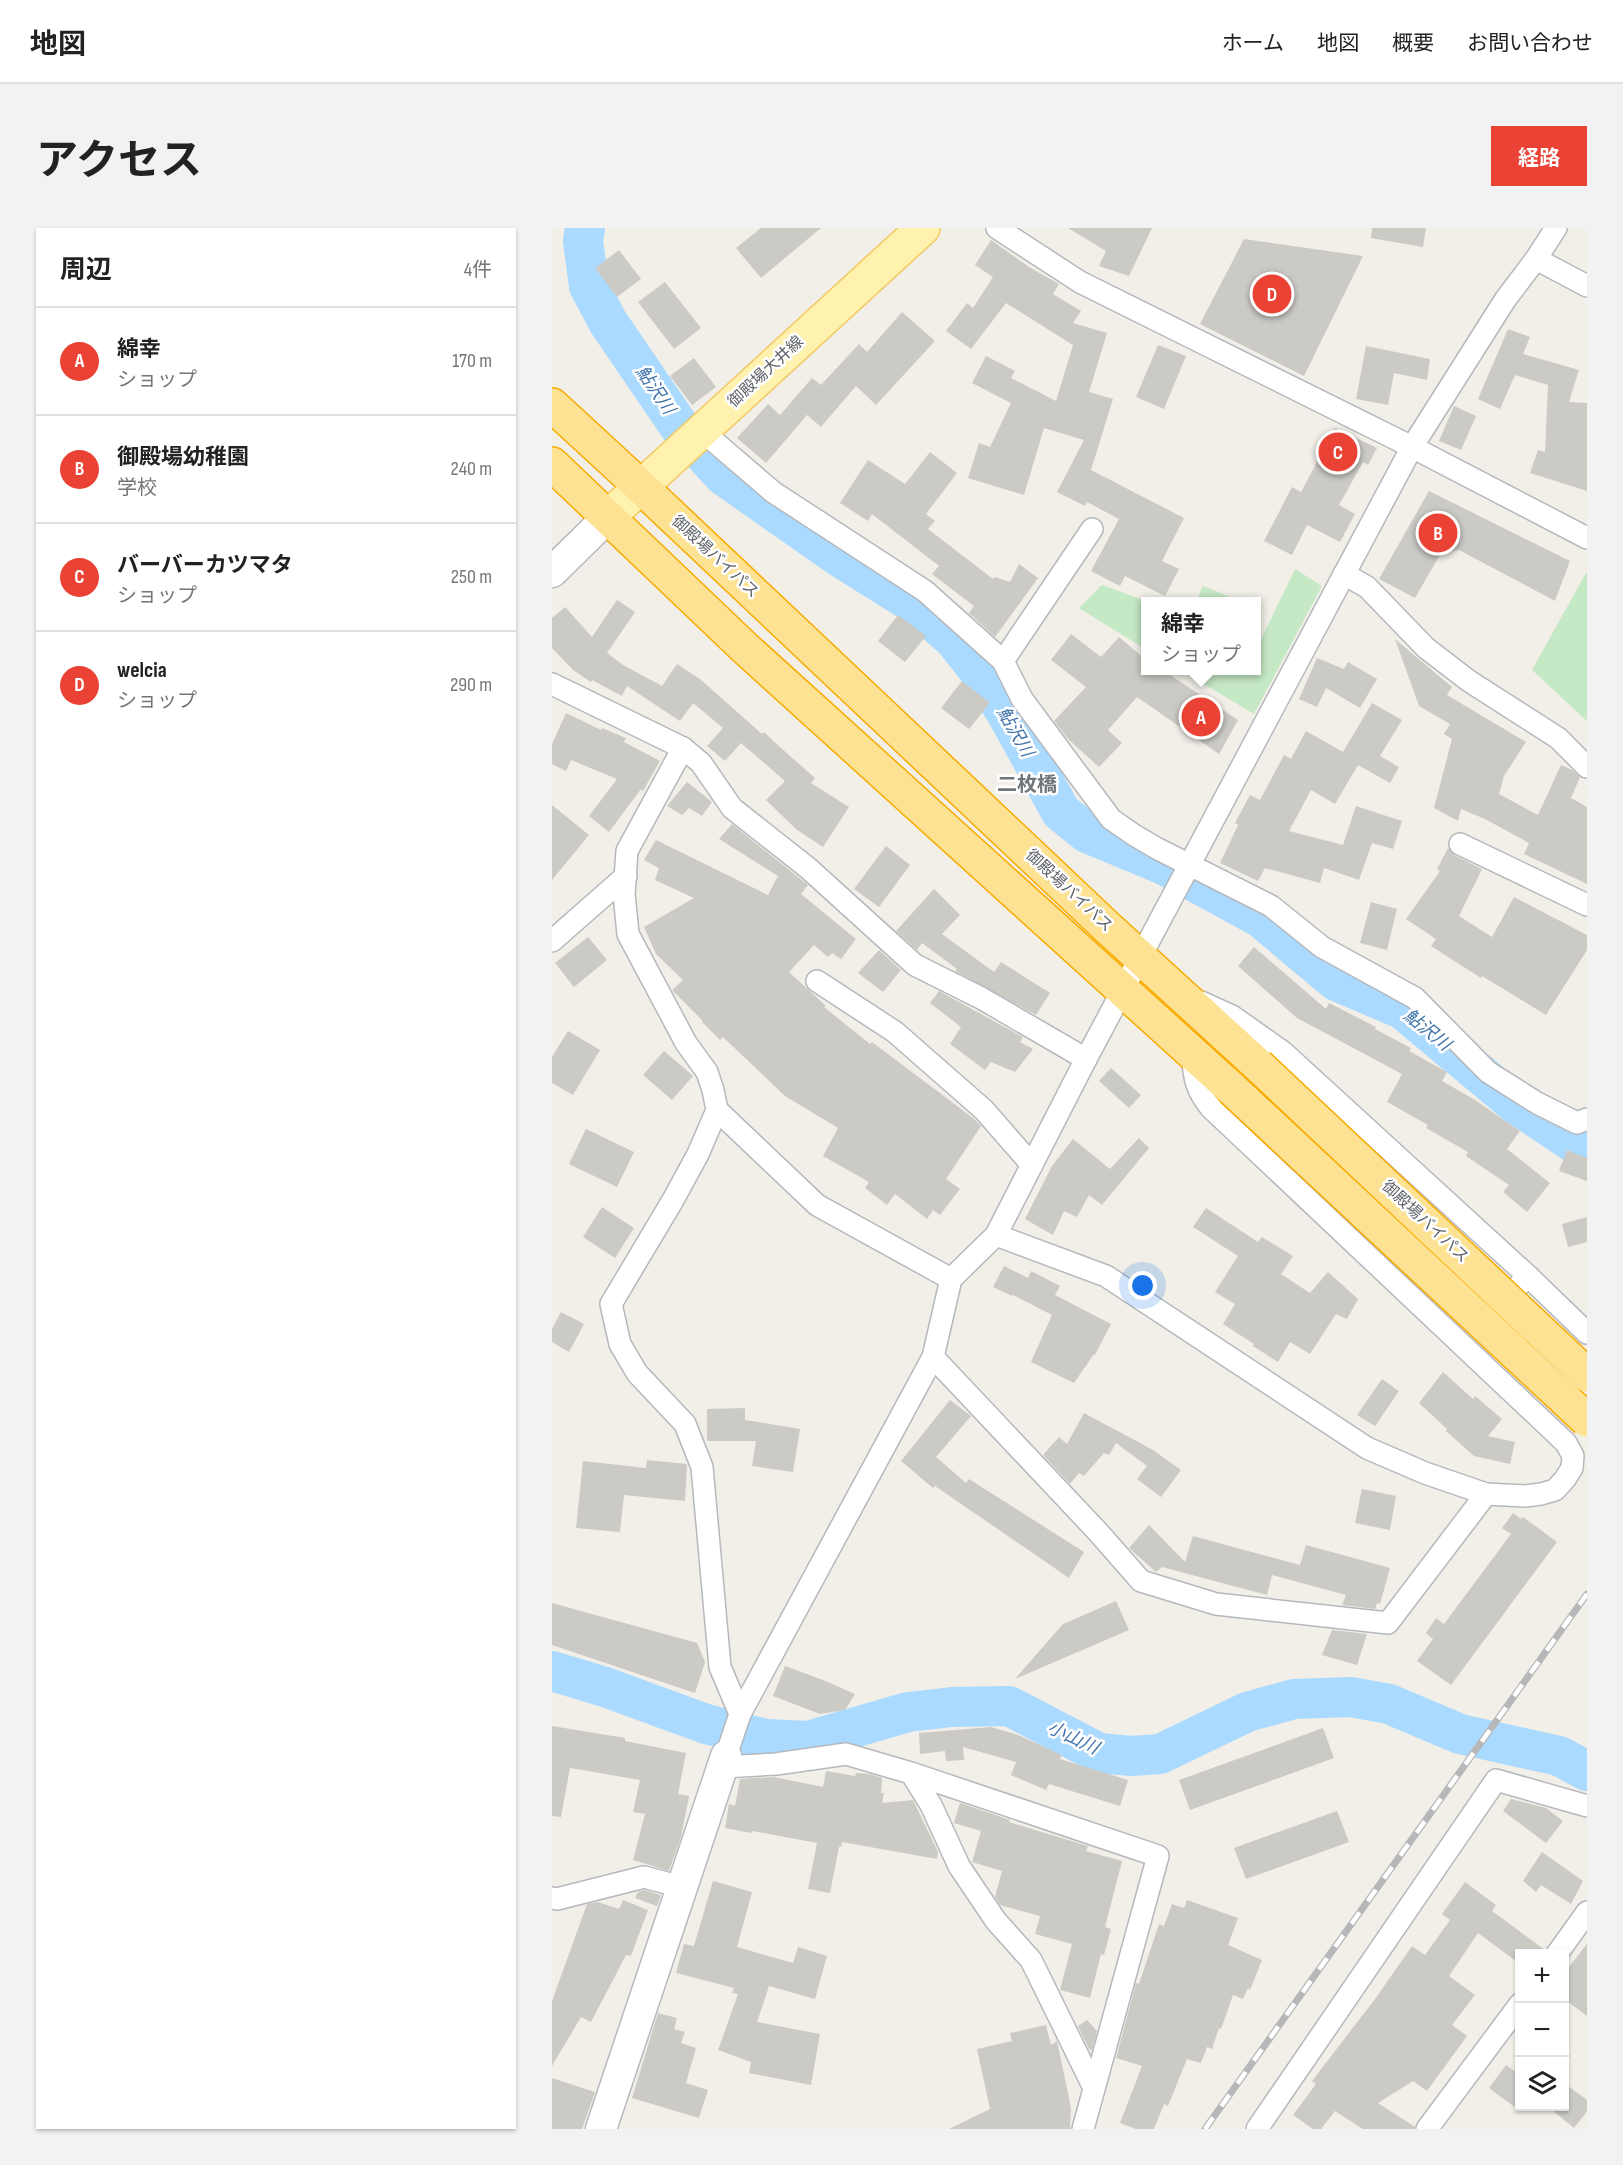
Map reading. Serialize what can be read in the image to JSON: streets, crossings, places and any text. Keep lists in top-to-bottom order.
{
  "streets": {
    "highway": ["御殿場バイパス"],
    "main road": ["御殿場大井線"]
  },
  "crossings": [
    ["御殿場大井線", "御殿場バイパス"]
  ],
  "districts": ["二枚橋"],
  "water": ["鮎沢川", "小山川"],
  "page": {
    "header": "地図",
    "nav": [
      "ホーム",
      "地図",
      "概要",
      "お問い合わせ"
    ],
    "title": "アクセス",
    "buttons": "経路",
    "heading": ["周辺", "4件"],
    "pins": [
      "D",
      "C",
      "B",
      "A"
    ],
    "list": [
      {
        "mark": "A",
        "name": "綿幸",
        "note": "ショップ",
        "value": "170 m"
      },
      {
        "mark": "B",
        "name": "御殿場幼稚園",
        "note": "学校",
        "value": "240 m"
      },
      {
        "mark": "C",
        "name": "バーバーカツマタ",
        "note": "ショップ",
        "value": "250 m"
      },
      {
        "mark": "D",
        "name": "welcia",
        "note": "ショップ",
        "value": "290 m"
      }
    ],
    "popup": ["綿幸", "ショップ"],
    "map_buttons": ["+", "−"]
  }
}
